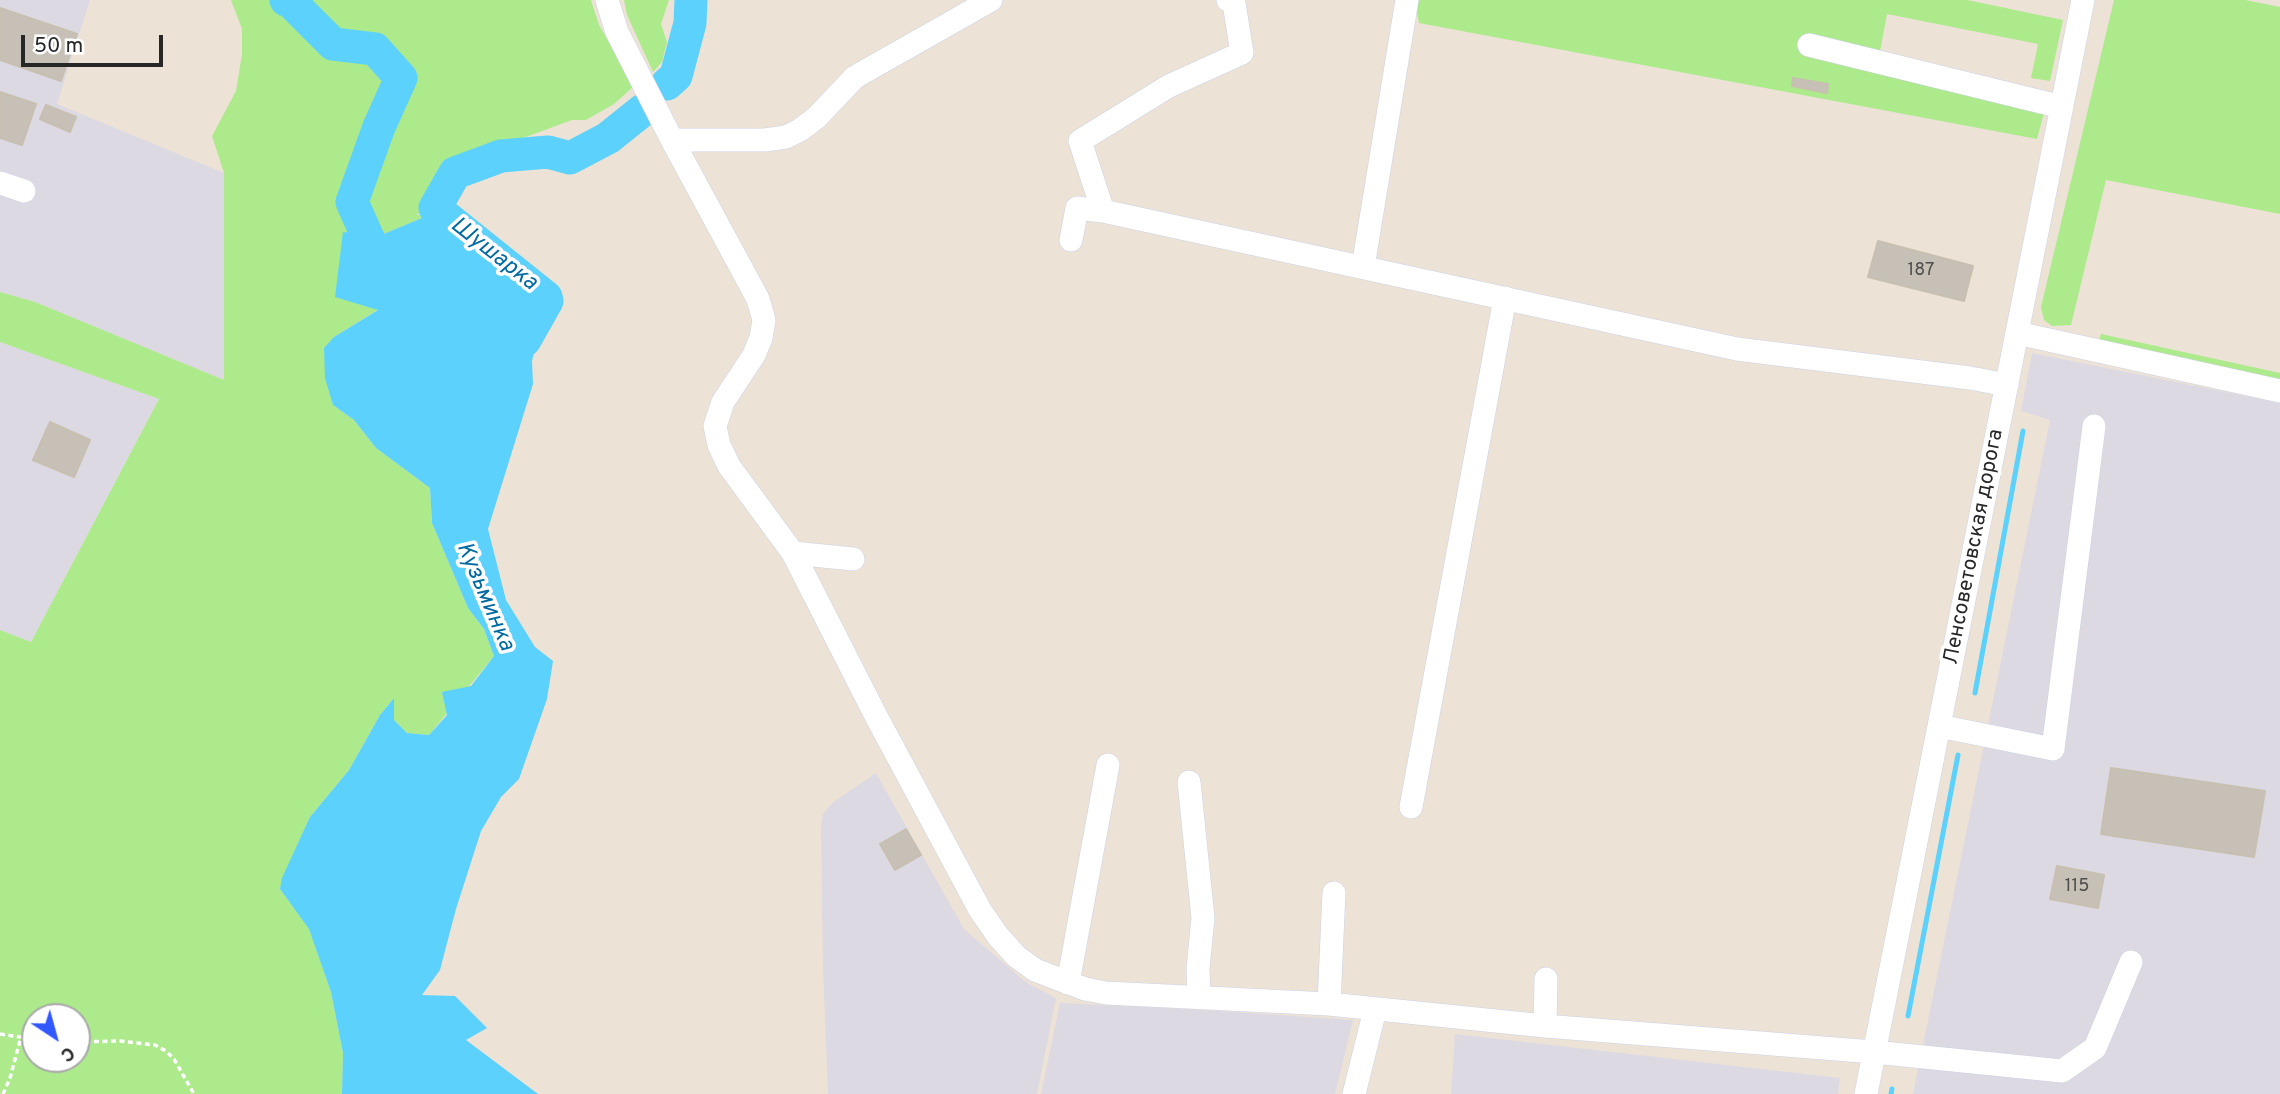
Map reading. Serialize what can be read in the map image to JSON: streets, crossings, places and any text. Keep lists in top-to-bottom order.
{
  "streets": {
    "street": ["Ленсоветовская дорога"]
  },
  "water": ["Шушарка", "Кузьминка"],
  "house_numbers": ["187", "115"],
  "scale_bar": "50 m",
  "north": "bottom right"
}
